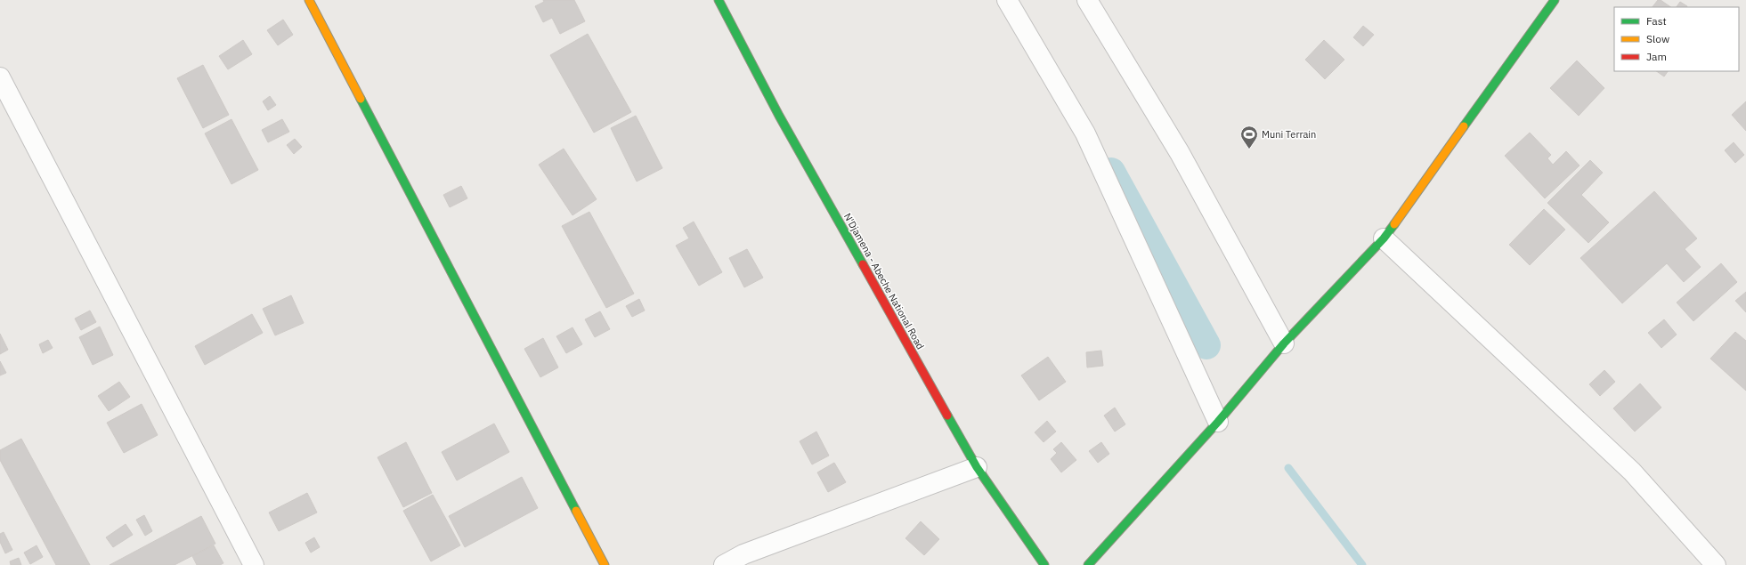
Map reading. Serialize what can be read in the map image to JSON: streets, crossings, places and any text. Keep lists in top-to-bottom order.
{
  "streets": {
    "main road": ["N'Djamena - Abeche National Road"]
  },
  "places": {
    "sports": ["Muni Terrain"]
  },
  "legend": ["Fast", "Slow", "Jam"]
}
